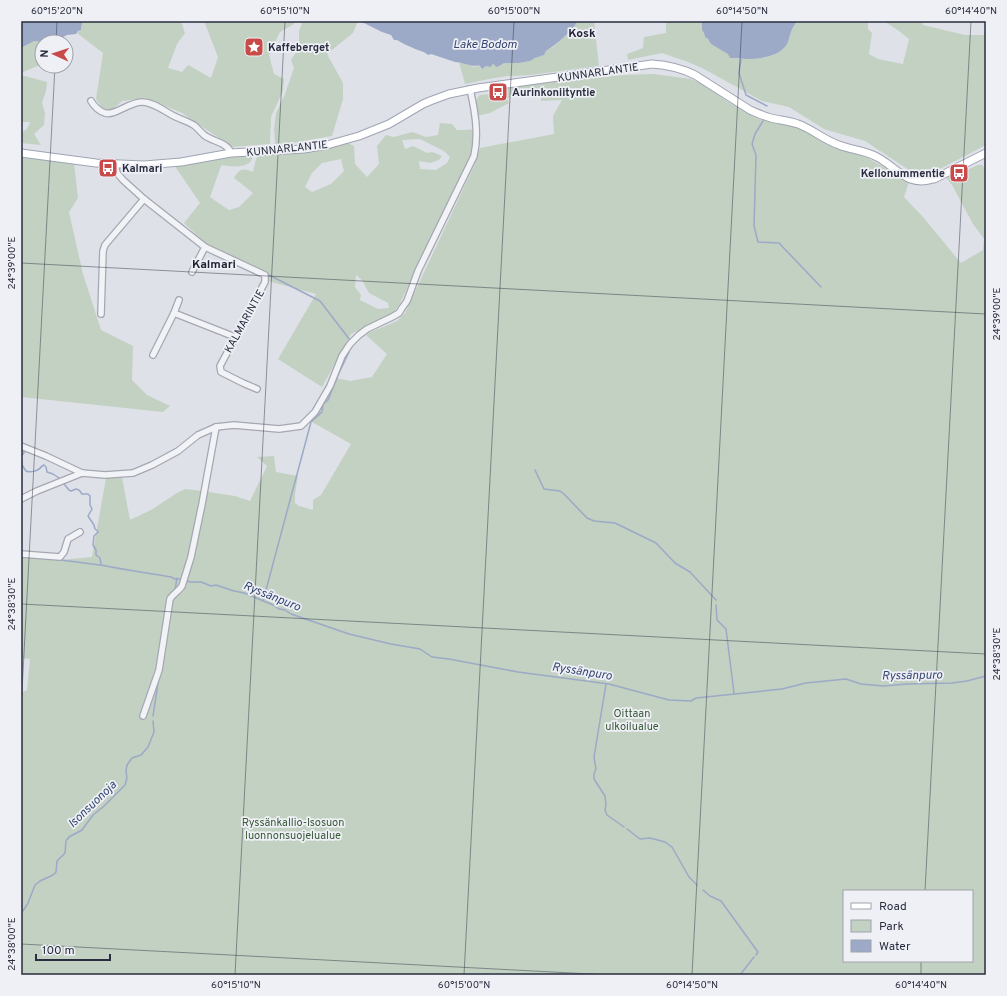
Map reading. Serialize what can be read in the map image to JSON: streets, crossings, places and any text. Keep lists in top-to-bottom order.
{
  "streets": {
    "main road": ["KUNNARLANTIE"],
    "street": ["KALMARINTIE"]
  },
  "crossings": [
    ["KUNNARLANTIE", "KALMARINTIE"]
  ],
  "districts": ["Kosk", "Kalmari"],
  "water": ["Lake Bodom", "Ryssänpuro", "Isonsuonoja"],
  "parks": ["Oittaan ulkoilualue", "Ryssänkallio-Isosuon luonnonsuojelualue"],
  "places": {
    "place": ["Kaffeberget"],
    "bus stop": ["Aurinkoniityntie", "Kalmari", "Kellonummentie"]
  },
  "legend": ["Road", "Park", "Water"],
  "scale_bar": "100 m",
  "north": "left",
  "coordinates": [
    "60°15'20\"N",
    "60°15'10\"N",
    "60°15'00\"N",
    "60°14'50\"N",
    "60°14'40\"N",
    "24°39'00\"E",
    "24°38'30\"E",
    "24°38'00\"E"
  ]
}
